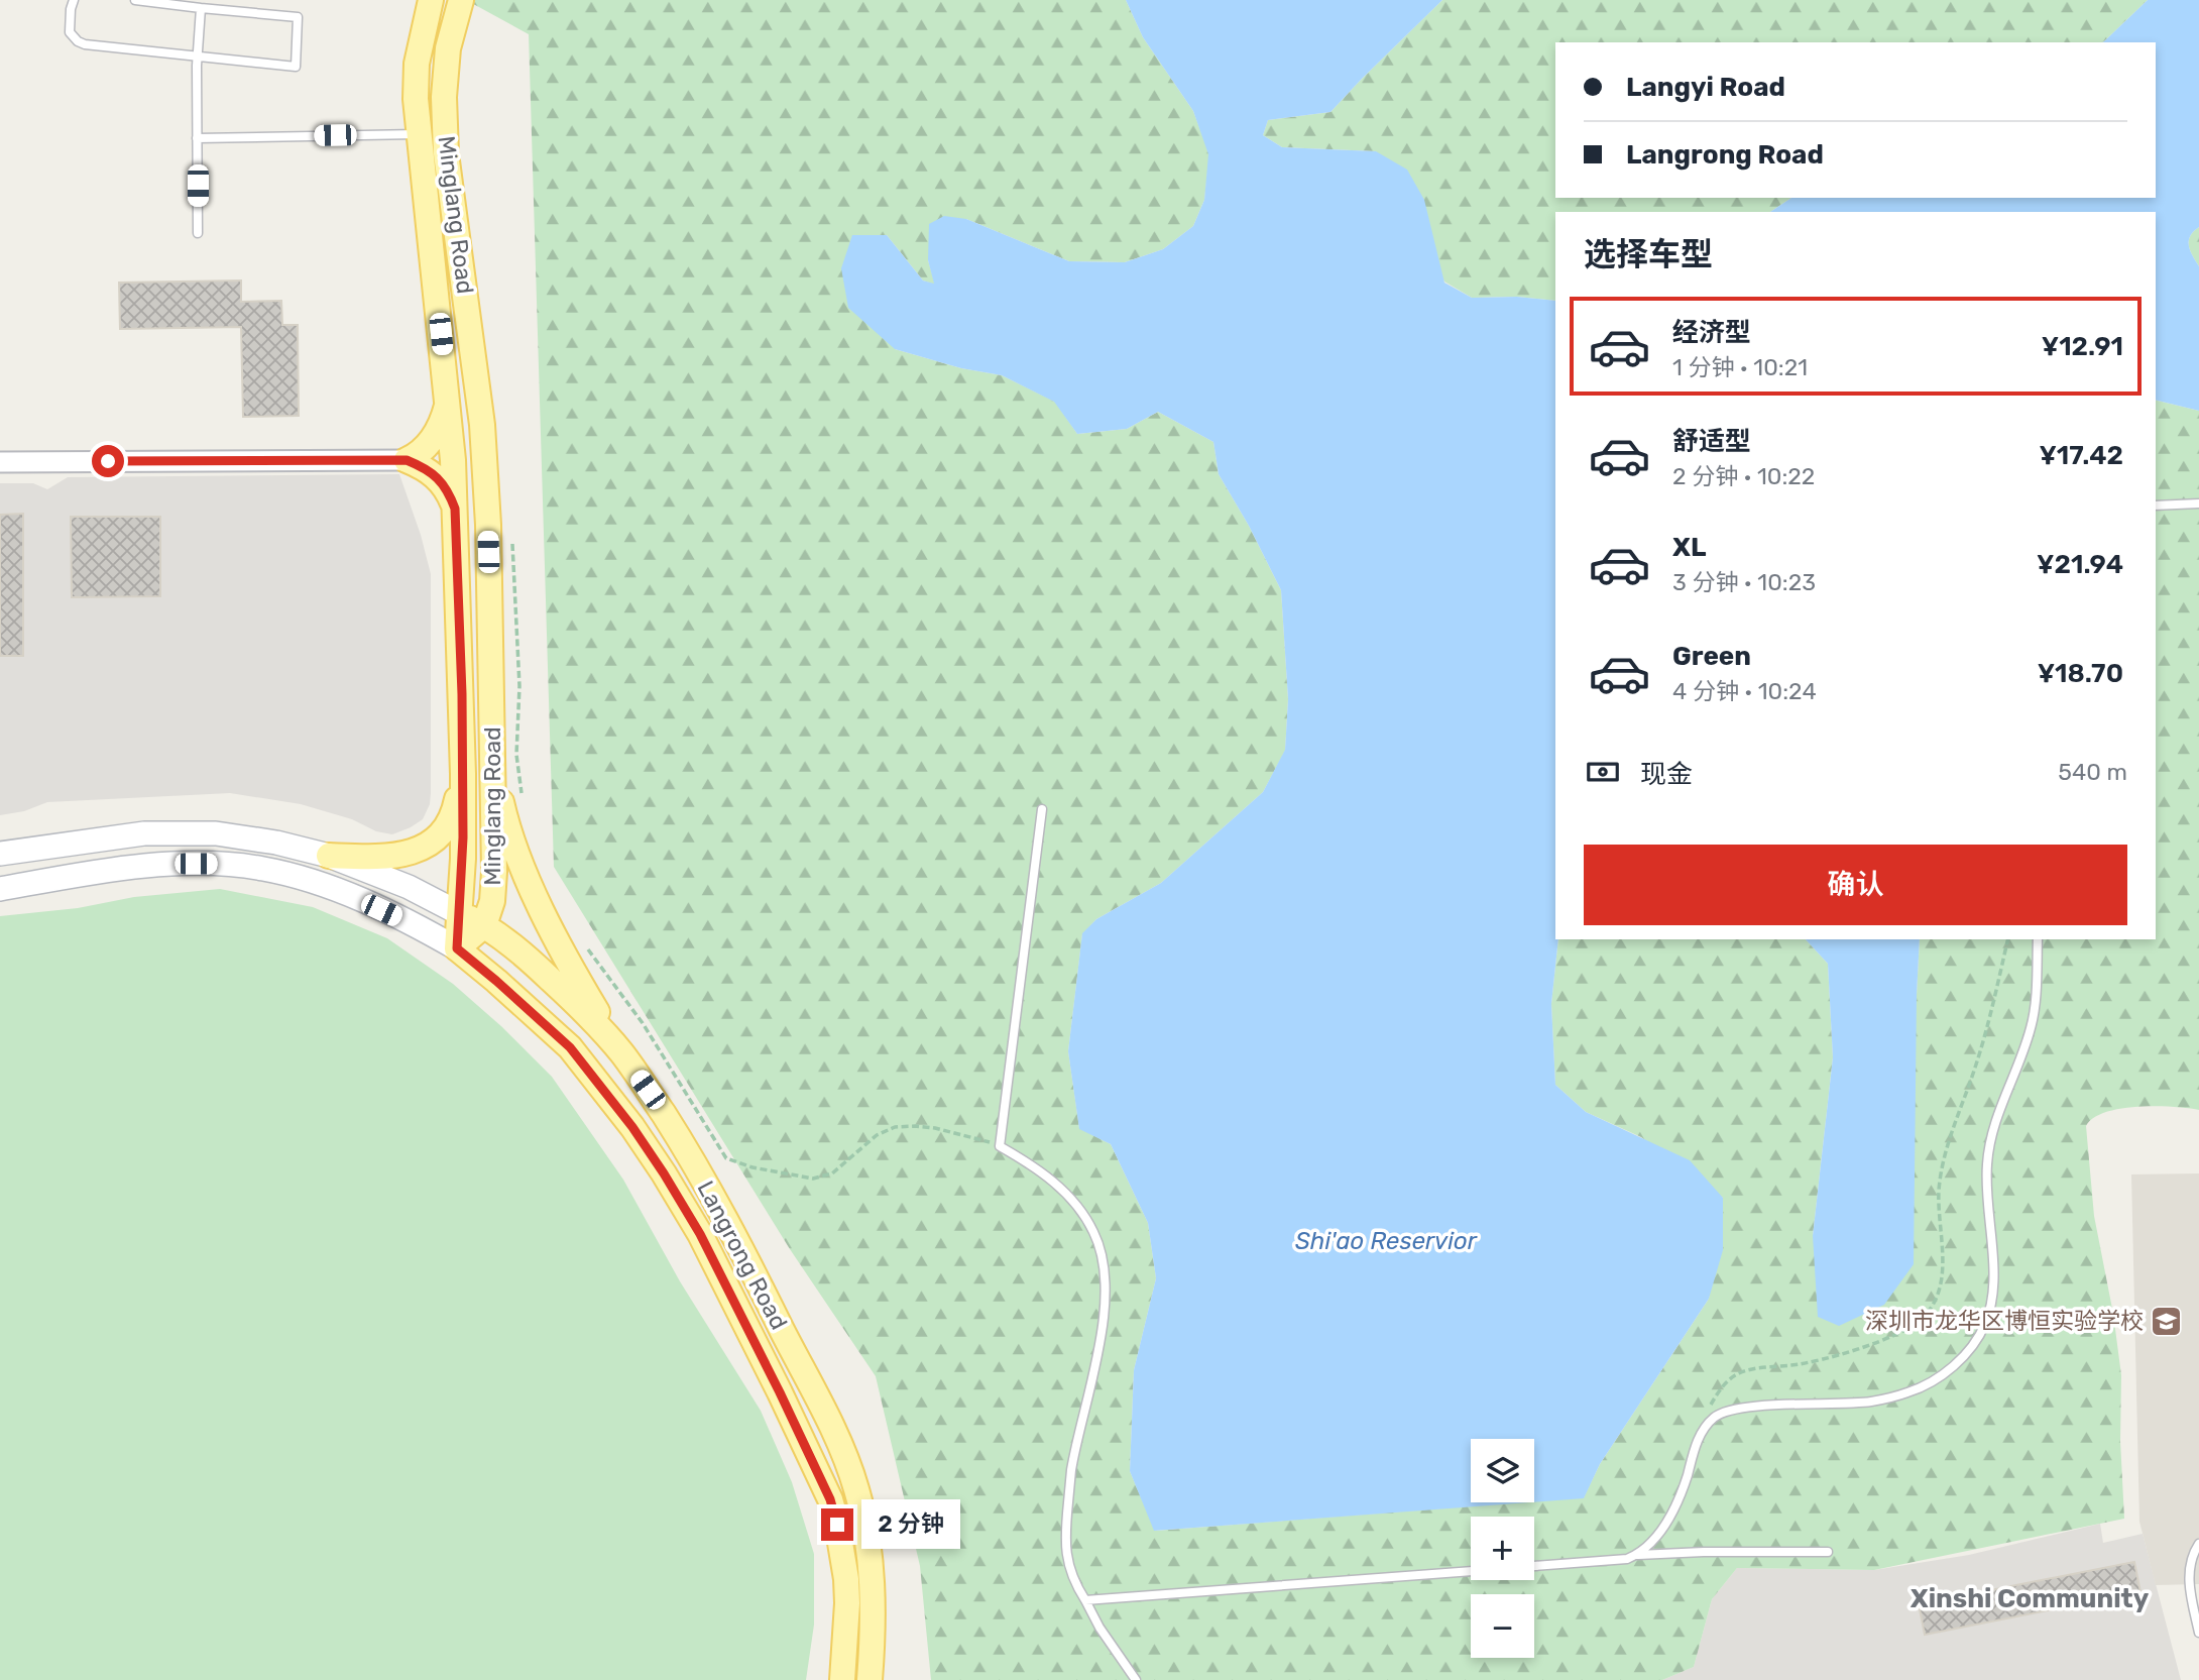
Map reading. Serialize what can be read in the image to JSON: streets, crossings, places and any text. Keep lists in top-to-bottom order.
{
  "streets": {
    "main road": ["Minglang Road", "Langrong Road"]
  },
  "crossings": [
    ["Minglang Road", "Langrong Road"]
  ],
  "districts": ["Xinshi Community"],
  "water": ["Shi'ao Reservior"],
  "places": {
    "school or university": ["深圳市龙华区博恒实验学校"]
  },
  "page": {
    "banner": ["Langyi Road", "Langrong Road"],
    "heading": "选择车型",
    "list": [
      {
        "name": "经济型",
        "note": "1 分钟 · 10:21",
        "value": "¥12.91"
      },
      {
        "name": "舒适型",
        "note": "2 分钟 · 10:22",
        "value": "¥17.42"
      },
      {
        "name": "XL",
        "note": "3 分钟 · 10:23",
        "value": "¥21.94"
      },
      {
        "name": "Green",
        "note": "4 分钟 · 10:24",
        "value": "¥18.70"
      }
    ],
    "pay": ["现金", "540 m"],
    "buttons": "确认",
    "map_buttons": ["+", "−"],
    "bubble": "2 分钟"
  }
}
